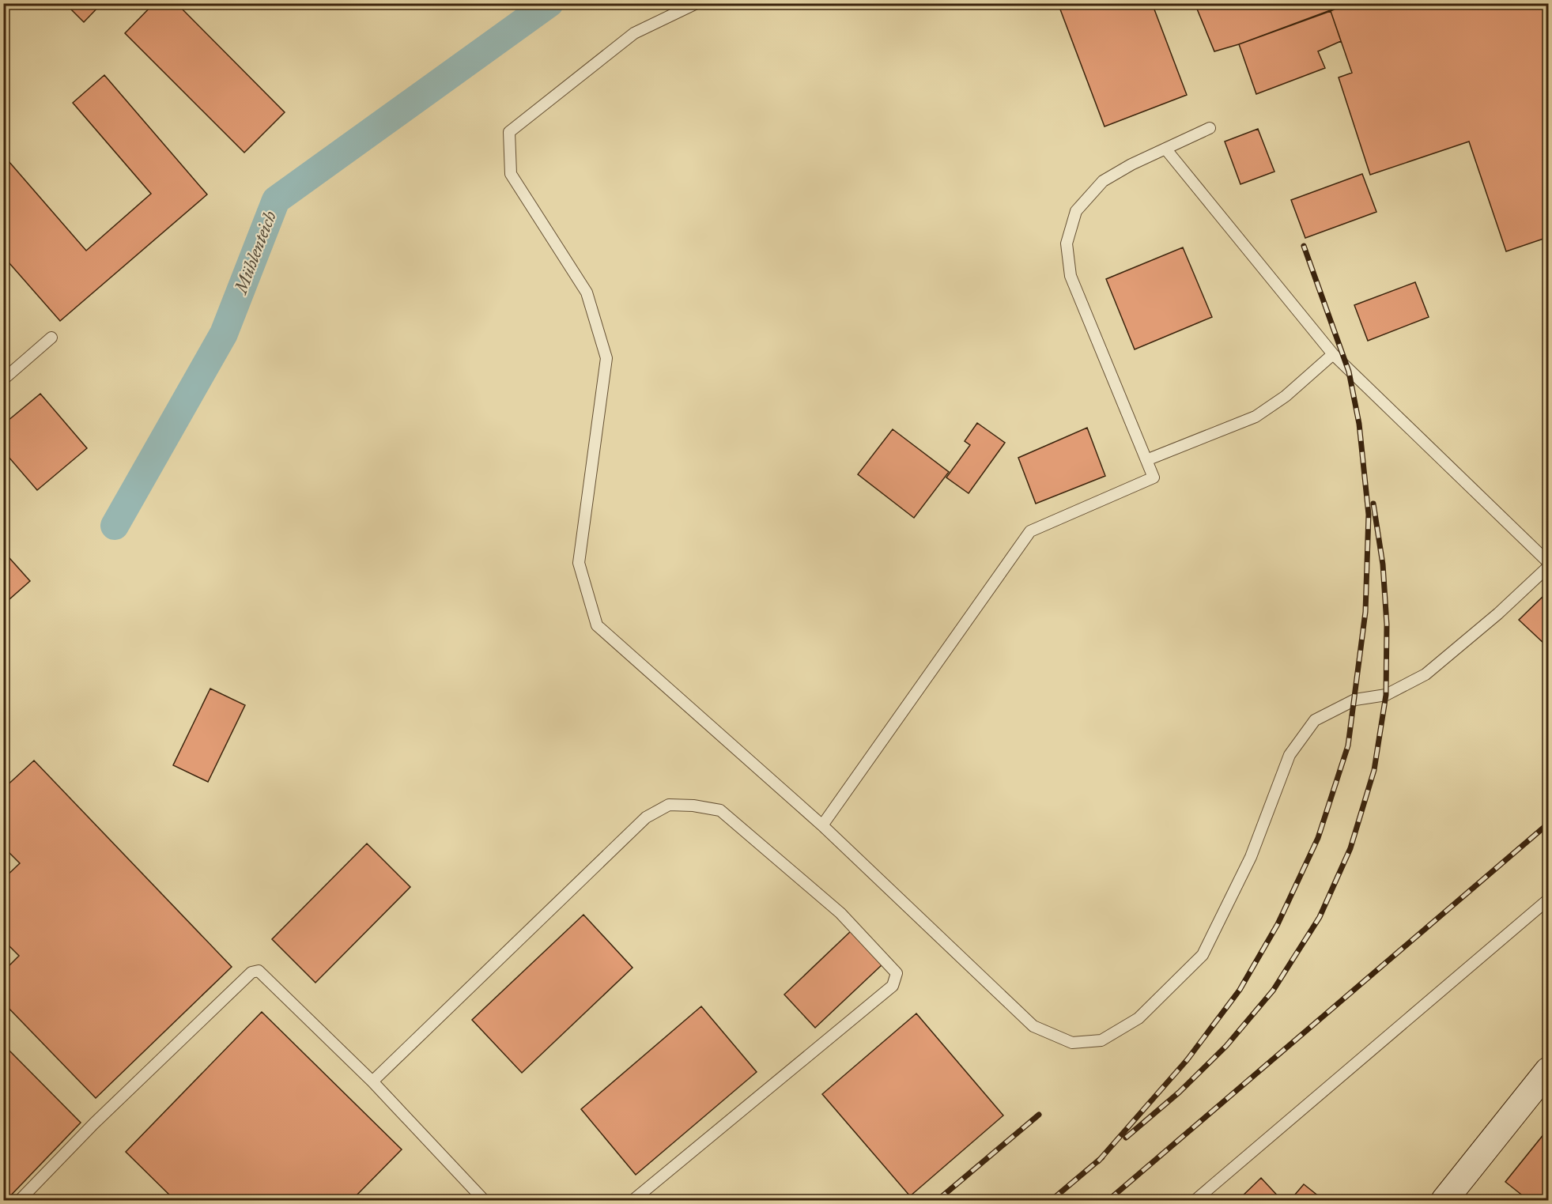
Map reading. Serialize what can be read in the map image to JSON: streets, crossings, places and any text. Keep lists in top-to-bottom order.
{
  "water": ["Mühlenteich"]
}
